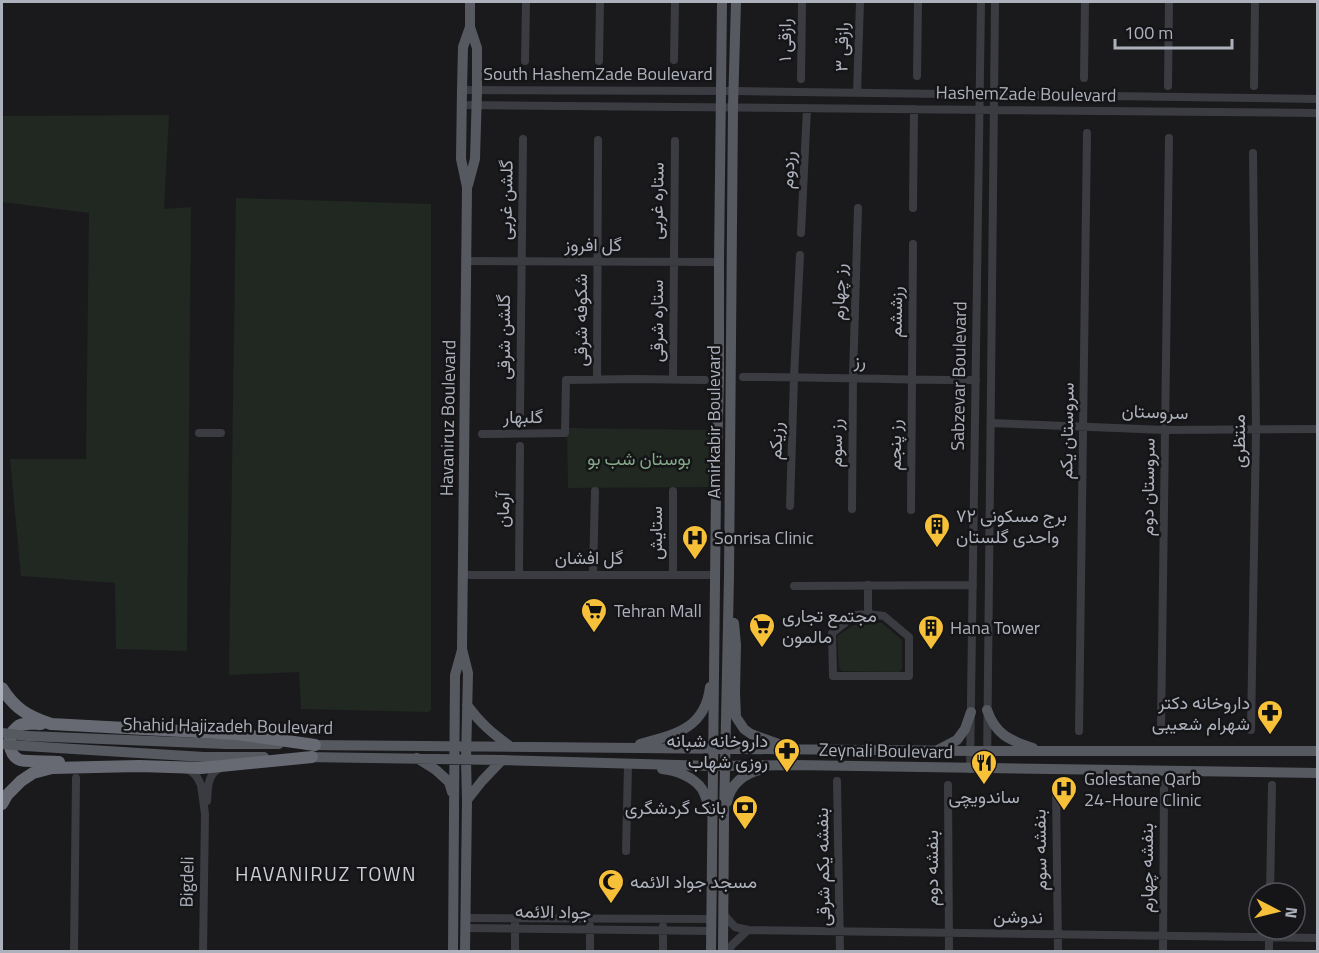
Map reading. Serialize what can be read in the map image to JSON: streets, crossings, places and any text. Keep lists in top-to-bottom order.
{
  "streets": {
    "main road": [
      "Havaniruz Boulevard",
      "Amirkabir Boulevard",
      "Shahid Hajizadeh Boulevard",
      "Zeynali Boulevard"
    ],
    "street": [
      "رازقی ۱",
      "رازقی ۳",
      "South HashemZade Boulevard",
      "HashemZade Boulevard",
      "رزدوم",
      "گلشن غربی",
      "ستاره غربی",
      "گل افروز",
      "رز چهارم",
      "رزششم",
      "شکوفه شرقی",
      "ستاره شرقی",
      "گلشن شرقی",
      "رز",
      "Sabzevar Boulevard",
      "سروستان",
      "گلبهار",
      "سروستان یکم",
      "رزیکم",
      "منتظری",
      "رز سوم",
      "رز پنجم",
      "سروستان دوم",
      "آرمان",
      "ستایش",
      "گل افشان",
      "بنفشه سوم",
      "بنفشه یکم شرقی",
      "بنفشه دوم",
      "بنفشه چهارم",
      "Bigdeli",
      "جواد الائمه",
      "ندوشن"
    ]
  },
  "crossings": [
    ["رازقی ۳", "HashemZade Boulevard"],
    ["South HashemZade Boulevard", "HashemZade Boulevard"],
    ["South HashemZade Boulevard", "Havaniruz Boulevard"],
    ["South HashemZade Boulevard", "Amirkabir Boulevard"],
    ["HashemZade Boulevard", "رزدوم"],
    ["HashemZade Boulevard", "Sabzevar Boulevard"],
    ["HashemZade Boulevard", "Amirkabir Boulevard"],
    ["گلشن غربی", "گل افروز"],
    ["گلشن غربی", "گلشن شرقی"],
    ["ستاره غربی", "گل افروز"],
    ["ستاره غربی", "ستاره شرقی"],
    ["گل افروز", "شکوفه شرقی"],
    ["گل افروز", "ستاره شرقی"],
    ["گل افروز", "گلشن شرقی"],
    ["گل افروز", "Havaniruz Boulevard"],
    ["گل افروز", "Amirkabir Boulevard"],
    ["رز چهارم", "رز"],
    ["رز چهارم", "رز سوم"],
    ["رزششم", "رز"],
    ["رزششم", "رز پنجم"],
    ["شکوفه شرقی", "گلبهار"],
    ["رز", "Sabzevar Boulevard"],
    ["رز", "رزیکم"],
    ["رز", "رز سوم"],
    ["رز", "رز پنجم"],
    ["Sabzevar Boulevard", "سروستان"],
    ["Sabzevar Boulevard", "Zeynali Boulevard"],
    ["سروستان", "سروستان یکم"],
    ["سروستان", "منتظری"],
    ["سروستان", "سروستان دوم"],
    ["Havaniruz Boulevard", "گل افشان"],
    ["Havaniruz Boulevard", "Shahid Hajizadeh Boulevard"],
    ["Havaniruz Boulevard", "Zeynali Boulevard"],
    ["Havaniruz Boulevard", "جواد الائمه"],
    ["Amirkabir Boulevard", "گل افشان"],
    ["Amirkabir Boulevard", "Zeynali Boulevard"],
    ["Amirkabir Boulevard", "جواد الائمه"],
    ["آرمان", "گل افشان"],
    ["ستایش", "گل افشان"],
    ["Shahid Hajizadeh Boulevard", "Zeynali Boulevard"],
    ["بنفشه سوم", "ندوشن"],
    ["بنفشه یکم شرقی", "ندوشن"],
    ["بنفشه دوم", "ندوشن"],
    ["بنفشه چهارم", "ندوشن"]
  ],
  "districts": ["HAVANIRUZ TOWN"],
  "parks": ["بوستان شب بو"],
  "places": {
    "building": ["برج مسکونی ۷۲ واحدی گلستان", "Hana Tower"],
    "hospital": ["Sonrisa Clinic", "Golestane Qarb 24-Houre Clinic"],
    "supermarket": ["Tehran Mall", "مجتمع تجاری مالمون"],
    "pharmacy": ["داروخانه دکتر شهرام شعیبی", "داروخانه شبانه روزی شهاب"],
    "restaurant": ["ساندویچی"],
    "bank": ["بانک گردشگری"],
    "mosque": ["مسجد جواد الائمه"]
  },
  "scale_bar": "100 m",
  "north": "right"
}
